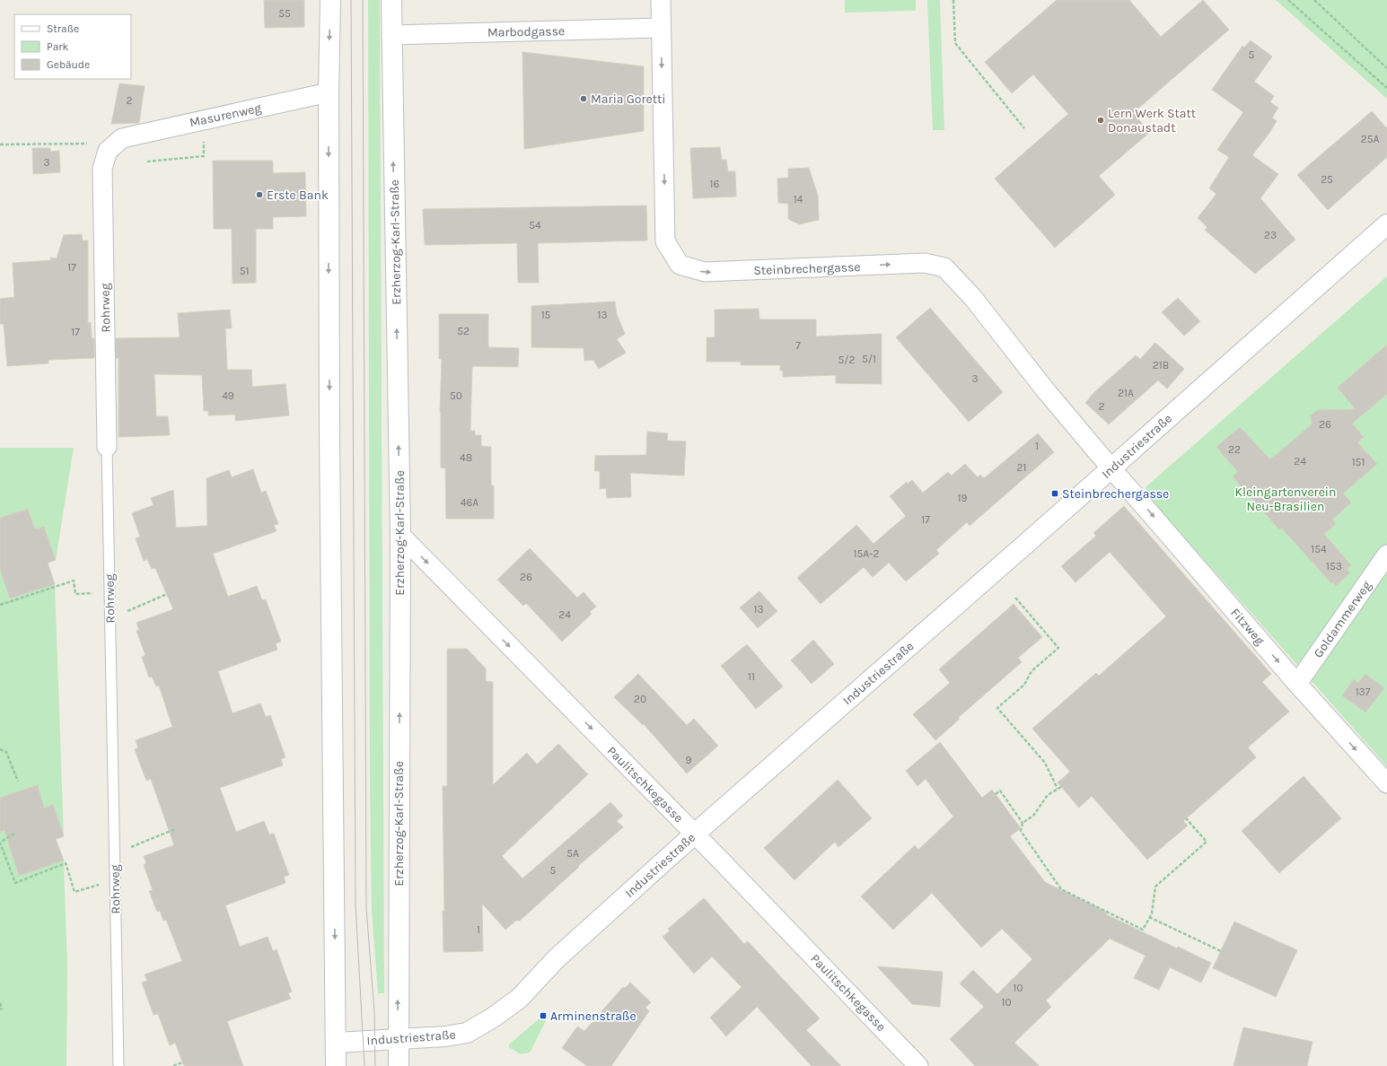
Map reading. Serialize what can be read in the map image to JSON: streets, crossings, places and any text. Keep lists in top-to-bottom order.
{
  "streets": {
    "main road": ["Erzherzog-Karl-Straße", "Industriestraße"],
    "street": [
      "Marbodgasse",
      "Masurenweg",
      "Steinbrechergasse",
      "Rohrweg",
      "Goldammerweg",
      "Fitzweg",
      "Paulitschkegasse"
    ]
  },
  "crossings": [
    ["Marbodgasse", "Erzherzog-Karl-Straße"],
    ["Marbodgasse", "Steinbrechergasse"],
    ["Masurenweg", "Rohrweg"],
    ["Erzherzog-Karl-Straße", "Industriestraße"],
    ["Erzherzog-Karl-Straße", "Paulitschkegasse"],
    ["Steinbrechergasse", "Industriestraße"],
    ["Steinbrechergasse", "Fitzweg"],
    ["Industriestraße", "Fitzweg"],
    ["Industriestraße", "Paulitschkegasse"],
    ["Goldammerweg", "Fitzweg"]
  ],
  "one_way": ["Steinbrechergasse", "Fitzweg", "Paulitschkegasse"],
  "parks": ["Kleingartenverein Neu-Brasilien"],
  "places": {
    "other": ["Maria Goretti", "Lern Werk Statt Donaustadt", "Erste Bank"],
    "transit": ["Steinbrechergasse", "Arminenstraße"]
  },
  "house_numbers": [
    "55",
    "5",
    "2",
    "25A",
    "3",
    "25",
    "16",
    "14",
    "54",
    "23",
    "17",
    "51",
    "15",
    "13",
    "52",
    "17",
    "7",
    "5/1",
    "5/2",
    "21B",
    "3",
    "21A",
    "49",
    "50",
    "2",
    "26",
    "1",
    "22",
    "48",
    "24",
    "151",
    "21",
    "19",
    "46A",
    "17",
    "154",
    "15A-2",
    "153",
    "26",
    "13",
    "24",
    "11",
    "137",
    "20",
    "9",
    "5A",
    "5",
    "1",
    "10",
    "10"
  ],
  "legend": ["Straße", "Park", "Gebäude"]
}
